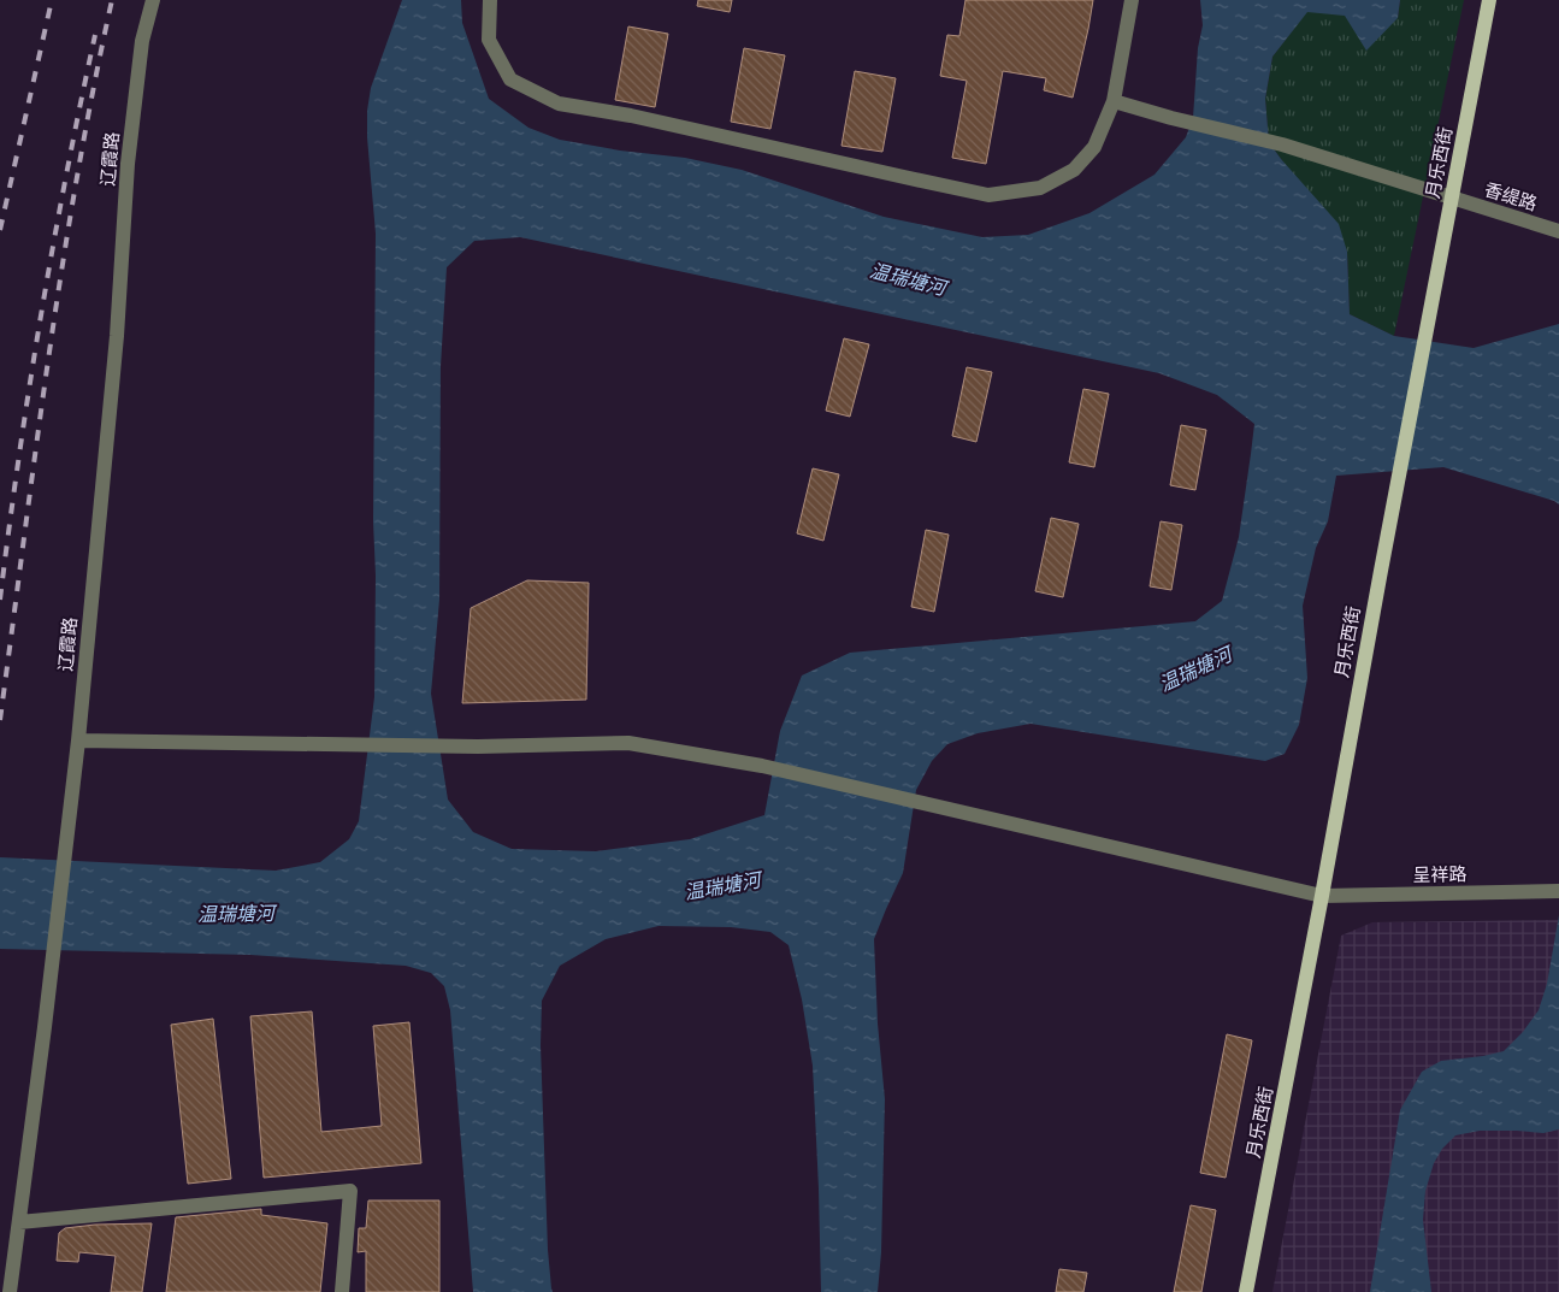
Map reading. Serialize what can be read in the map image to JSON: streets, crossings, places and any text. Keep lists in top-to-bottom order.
{
  "streets": {
    "main road": ["月乐西街"],
    "street": ["辽霞路", "香缇路", "呈祥路"]
  },
  "crossings": [
    ["辽霞路", "呈祥路"],
    ["月乐西街", "香缇路"],
    ["月乐西街", "呈祥路"]
  ],
  "water": ["温瑞塘河"]
}
